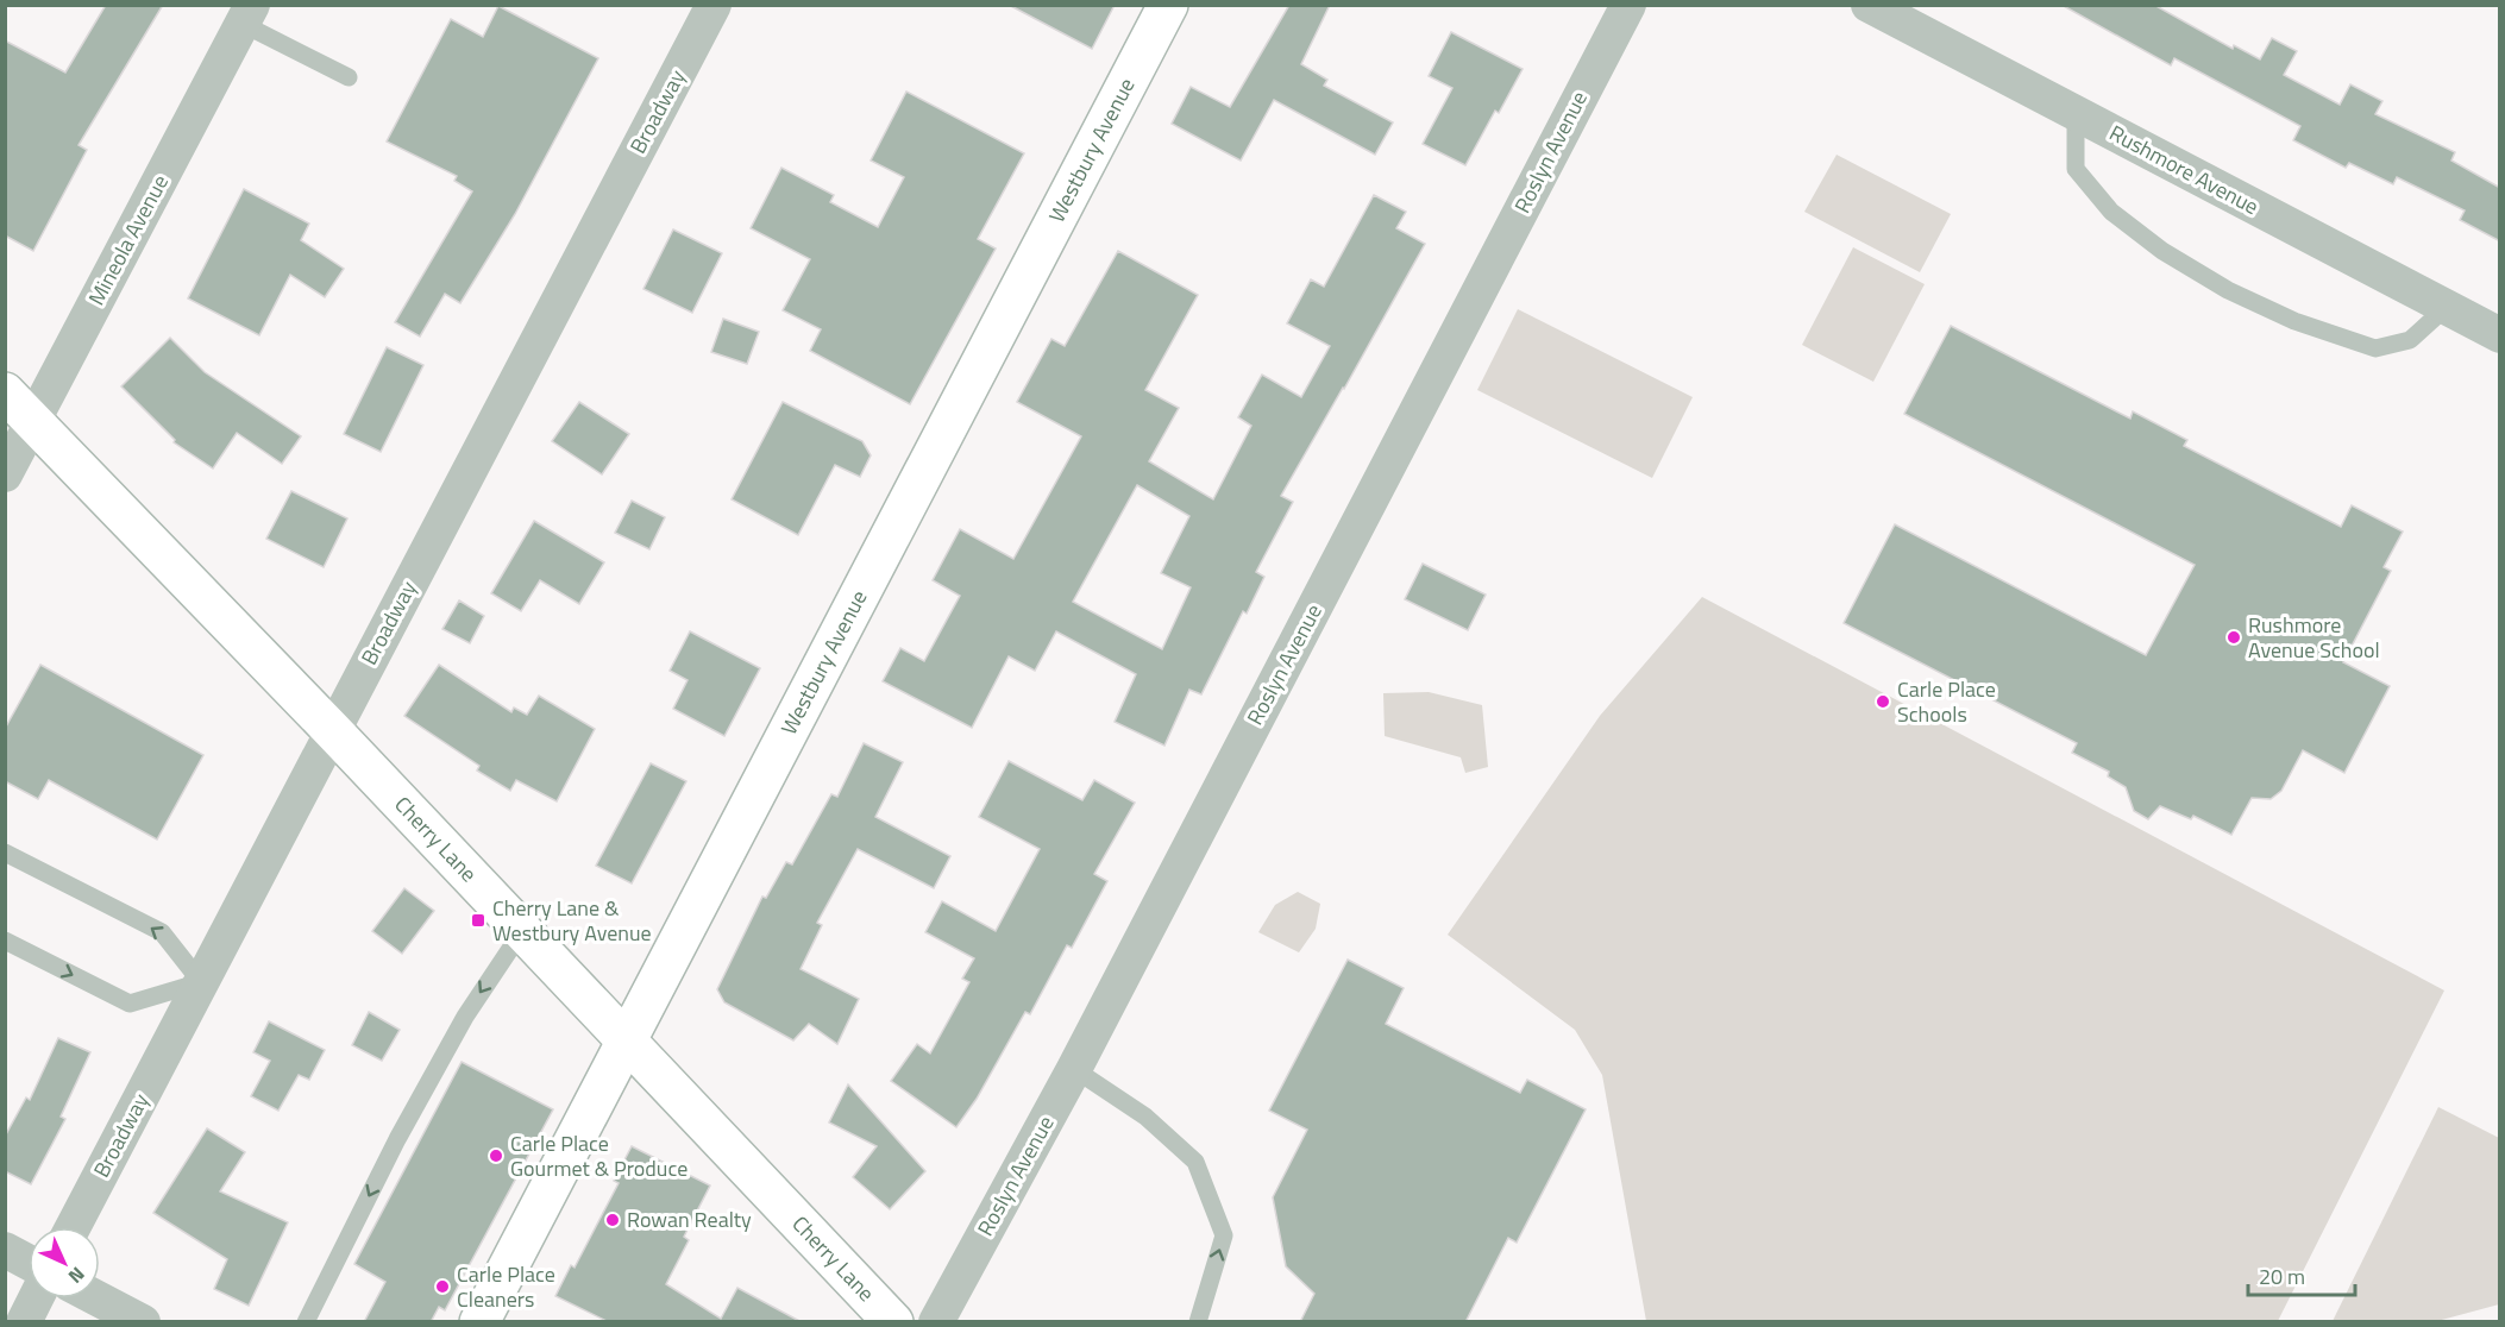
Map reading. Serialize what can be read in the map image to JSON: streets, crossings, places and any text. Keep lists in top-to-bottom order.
{
  "streets": {
    "main road": ["Westbury Avenue", "Cherry Lane"],
    "street": [
      "Broadway",
      "Roslyn Avenue",
      "Rushmore Avenue",
      "Mineola Avenue"
    ]
  },
  "crossings": [
    ["Broadway", "Cherry Lane"],
    ["Westbury Avenue", "Cherry Lane"],
    ["Mineola Avenue", "Cherry Lane"]
  ],
  "places": {
    "other": [
      "Rushmore Avenue School",
      "Carle Place Schools",
      "Carle Place Gourmet & Produce",
      "Rowan Realty",
      "Carle Place Cleaners"
    ],
    "transit": ["Cherry Lane & Westbury Avenue"]
  },
  "scale_bar": "20 m",
  "north": "bottom right"
}
